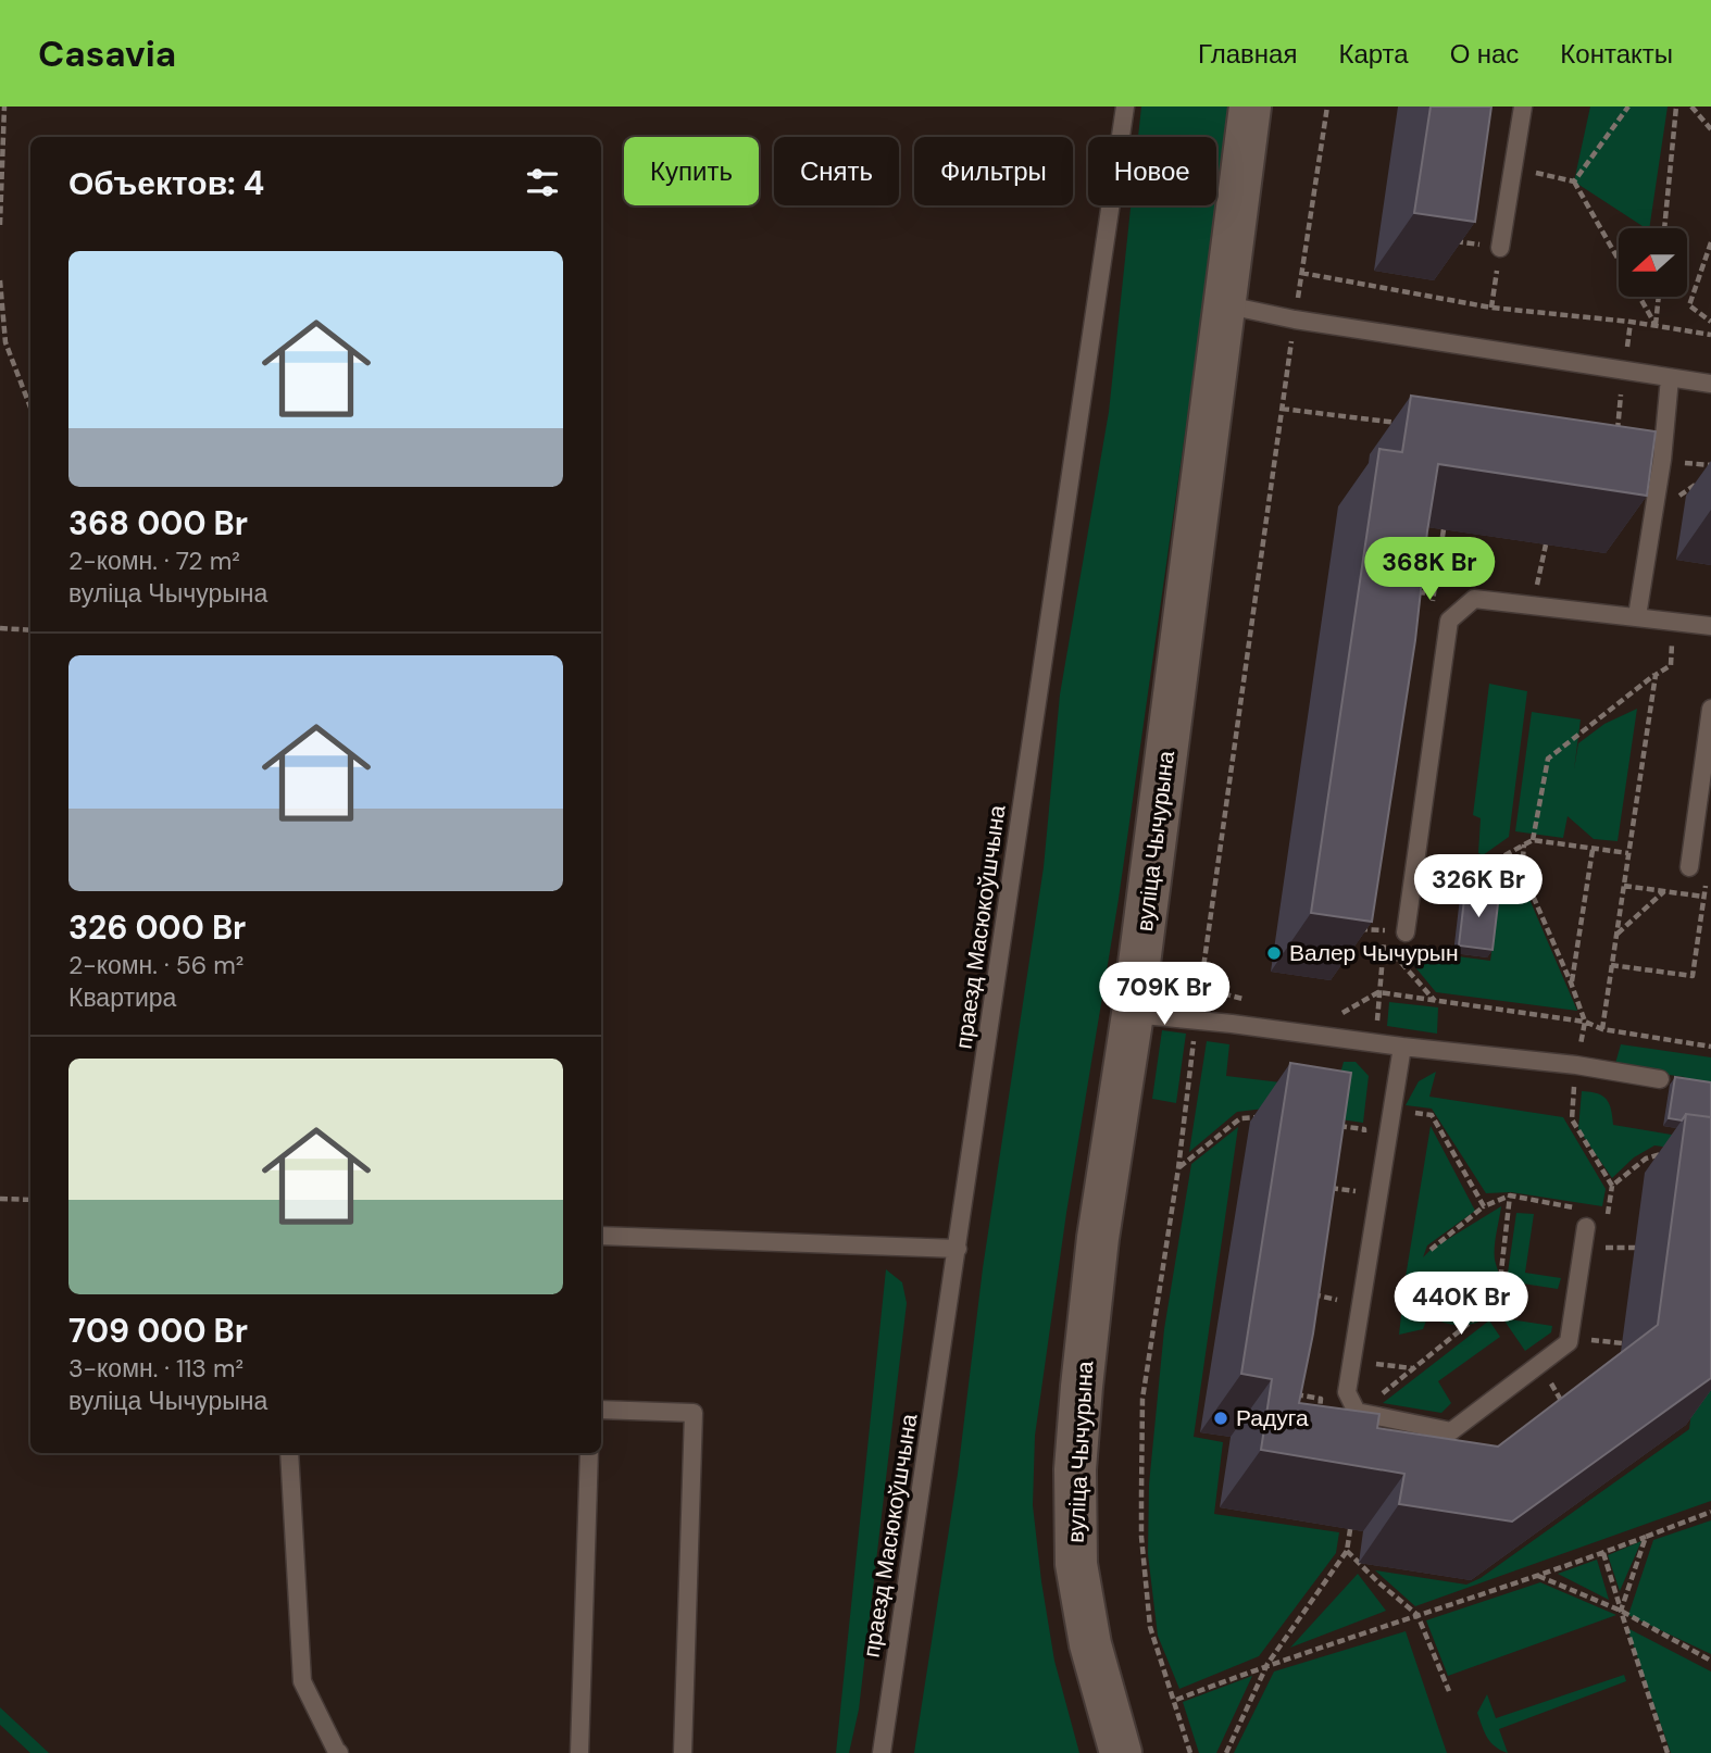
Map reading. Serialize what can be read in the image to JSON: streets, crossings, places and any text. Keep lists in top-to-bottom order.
{
  "streets": {
    "main road": ["вуліца Чычурына"],
    "lane": ["праезд Масюкоўшчына"]
  },
  "places": ["Валер Чычурын", "Радуга"],
  "north": "left",
  "page": {
    "header": "Casavia",
    "nav": [
      "Главная",
      "Карта",
      "О нас",
      "Контакты"
    ],
    "chip": [
      "Купить",
      "Снять",
      "Фильтры",
      "Новое"
    ],
    "heading": "Объектов: 4",
    "list": [
      {
        "name": "368 000 Br",
        "note": "2-комн. · 72 m² · вуліца Чычурына"
      },
      {
        "name": "326 000 Br",
        "note": "2-комн. · 56 m² · Квартира"
      },
      {
        "name": "709 000 Br",
        "note": "3-комн. · 113 m² · вуліца Чычурына"
      }
    ],
    "price": [
      "368K Br",
      "326K Br",
      "709K Br",
      "440K Br"
    ]
  }
}
